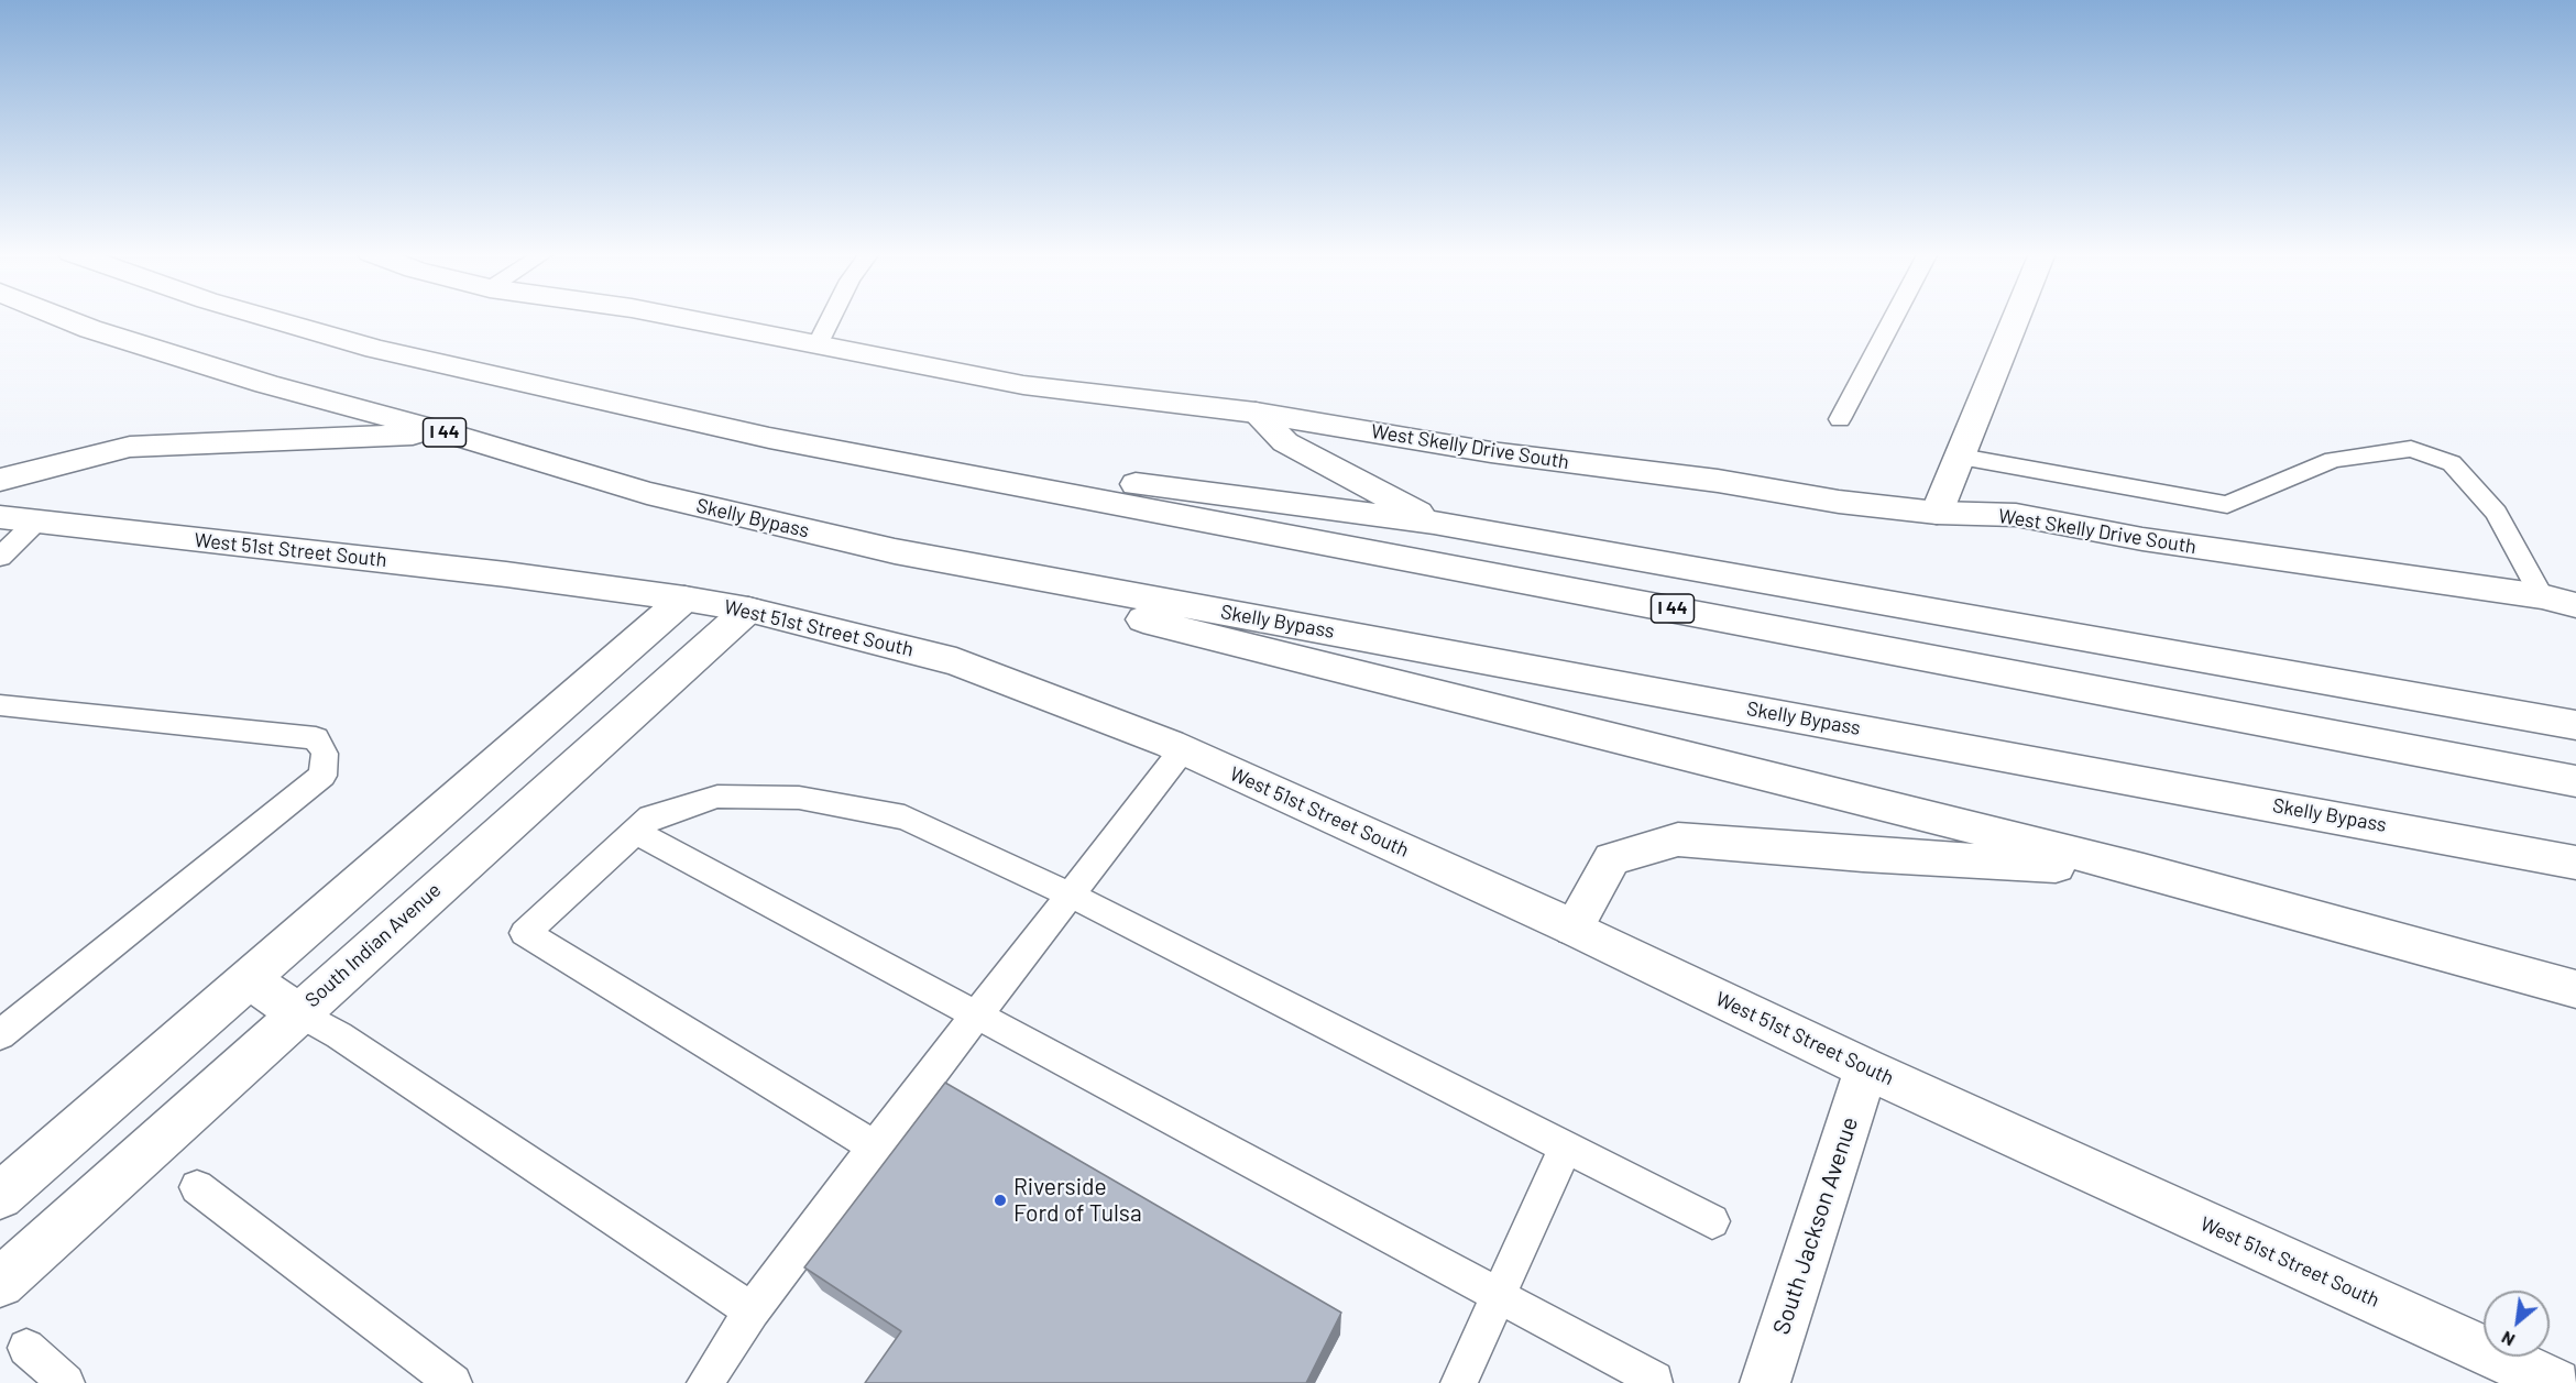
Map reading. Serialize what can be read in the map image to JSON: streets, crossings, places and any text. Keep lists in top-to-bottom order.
{
  "streets": {
    "main road": [
      "I 44",
      "West Skelly Drive South",
      "Skelly Bypass",
      "West 51st Street South",
      "South Indian Avenue",
      "South Jackson Avenue"
    ]
  },
  "crossings": [
    ["West 51st Street South", "South Indian Avenue"],
    ["West 51st Street South", "South Jackson Avenue"]
  ],
  "places": ["Riverside Ford of Tulsa"],
  "north": "bottom left"
}
